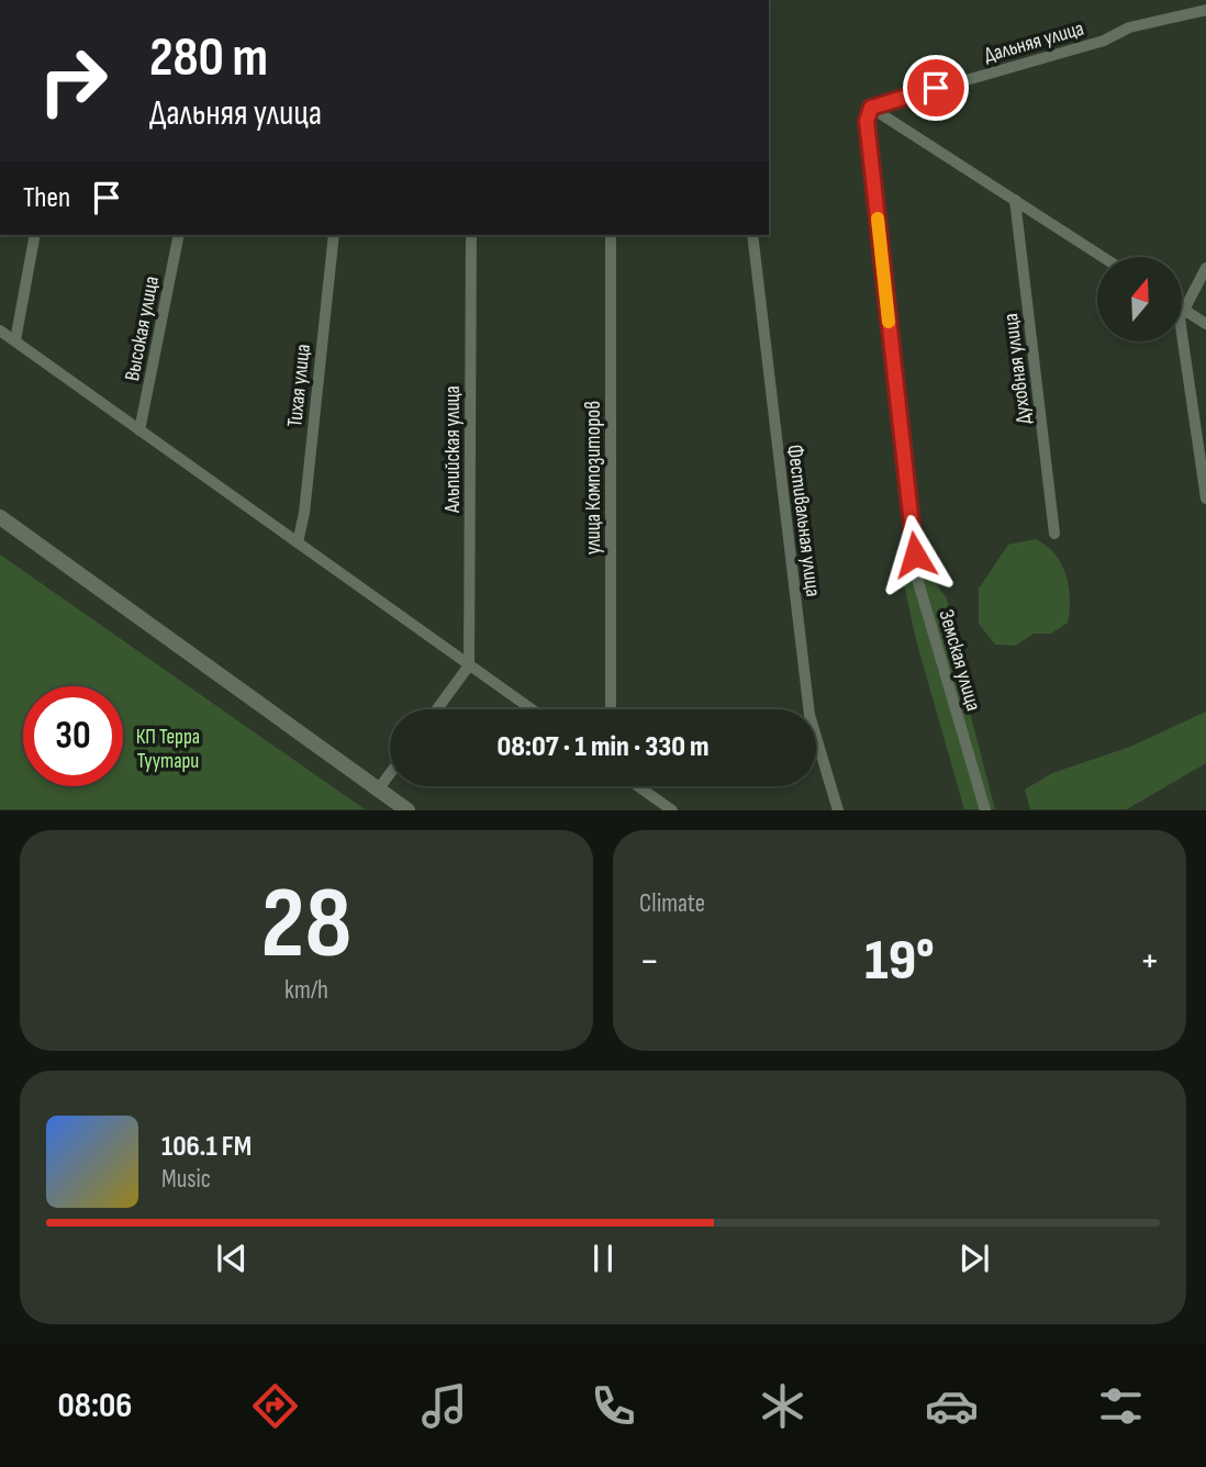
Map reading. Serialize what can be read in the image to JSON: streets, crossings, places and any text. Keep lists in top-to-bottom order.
{
  "streets": {
    "street": [
      "Дальняя улица",
      "Высокая улица",
      "Духовная улица",
      "Тихая улица",
      "Альпийская улица",
      "улица Композиторов",
      "Фестивальная улица",
      "Земская улица"
    ]
  },
  "crossings": [
    ["Дальняя улица", "Земская улица"]
  ],
  "parks": ["КП Терра Туутари"],
  "north": "top",
  "page": {
    "turn": ["280 m", "Дальняя улица"],
    "then": "Then",
    "limit": "30",
    "trip": "08:07 · 1 min · 330 m",
    "tile": [
      ["28", "km/h"],
      "Climate"
    ],
    "heat": ["−", "19°", "+"],
    "song": ["106.1 FM", "Music"],
    "tabs": "08:06"
  }
}
